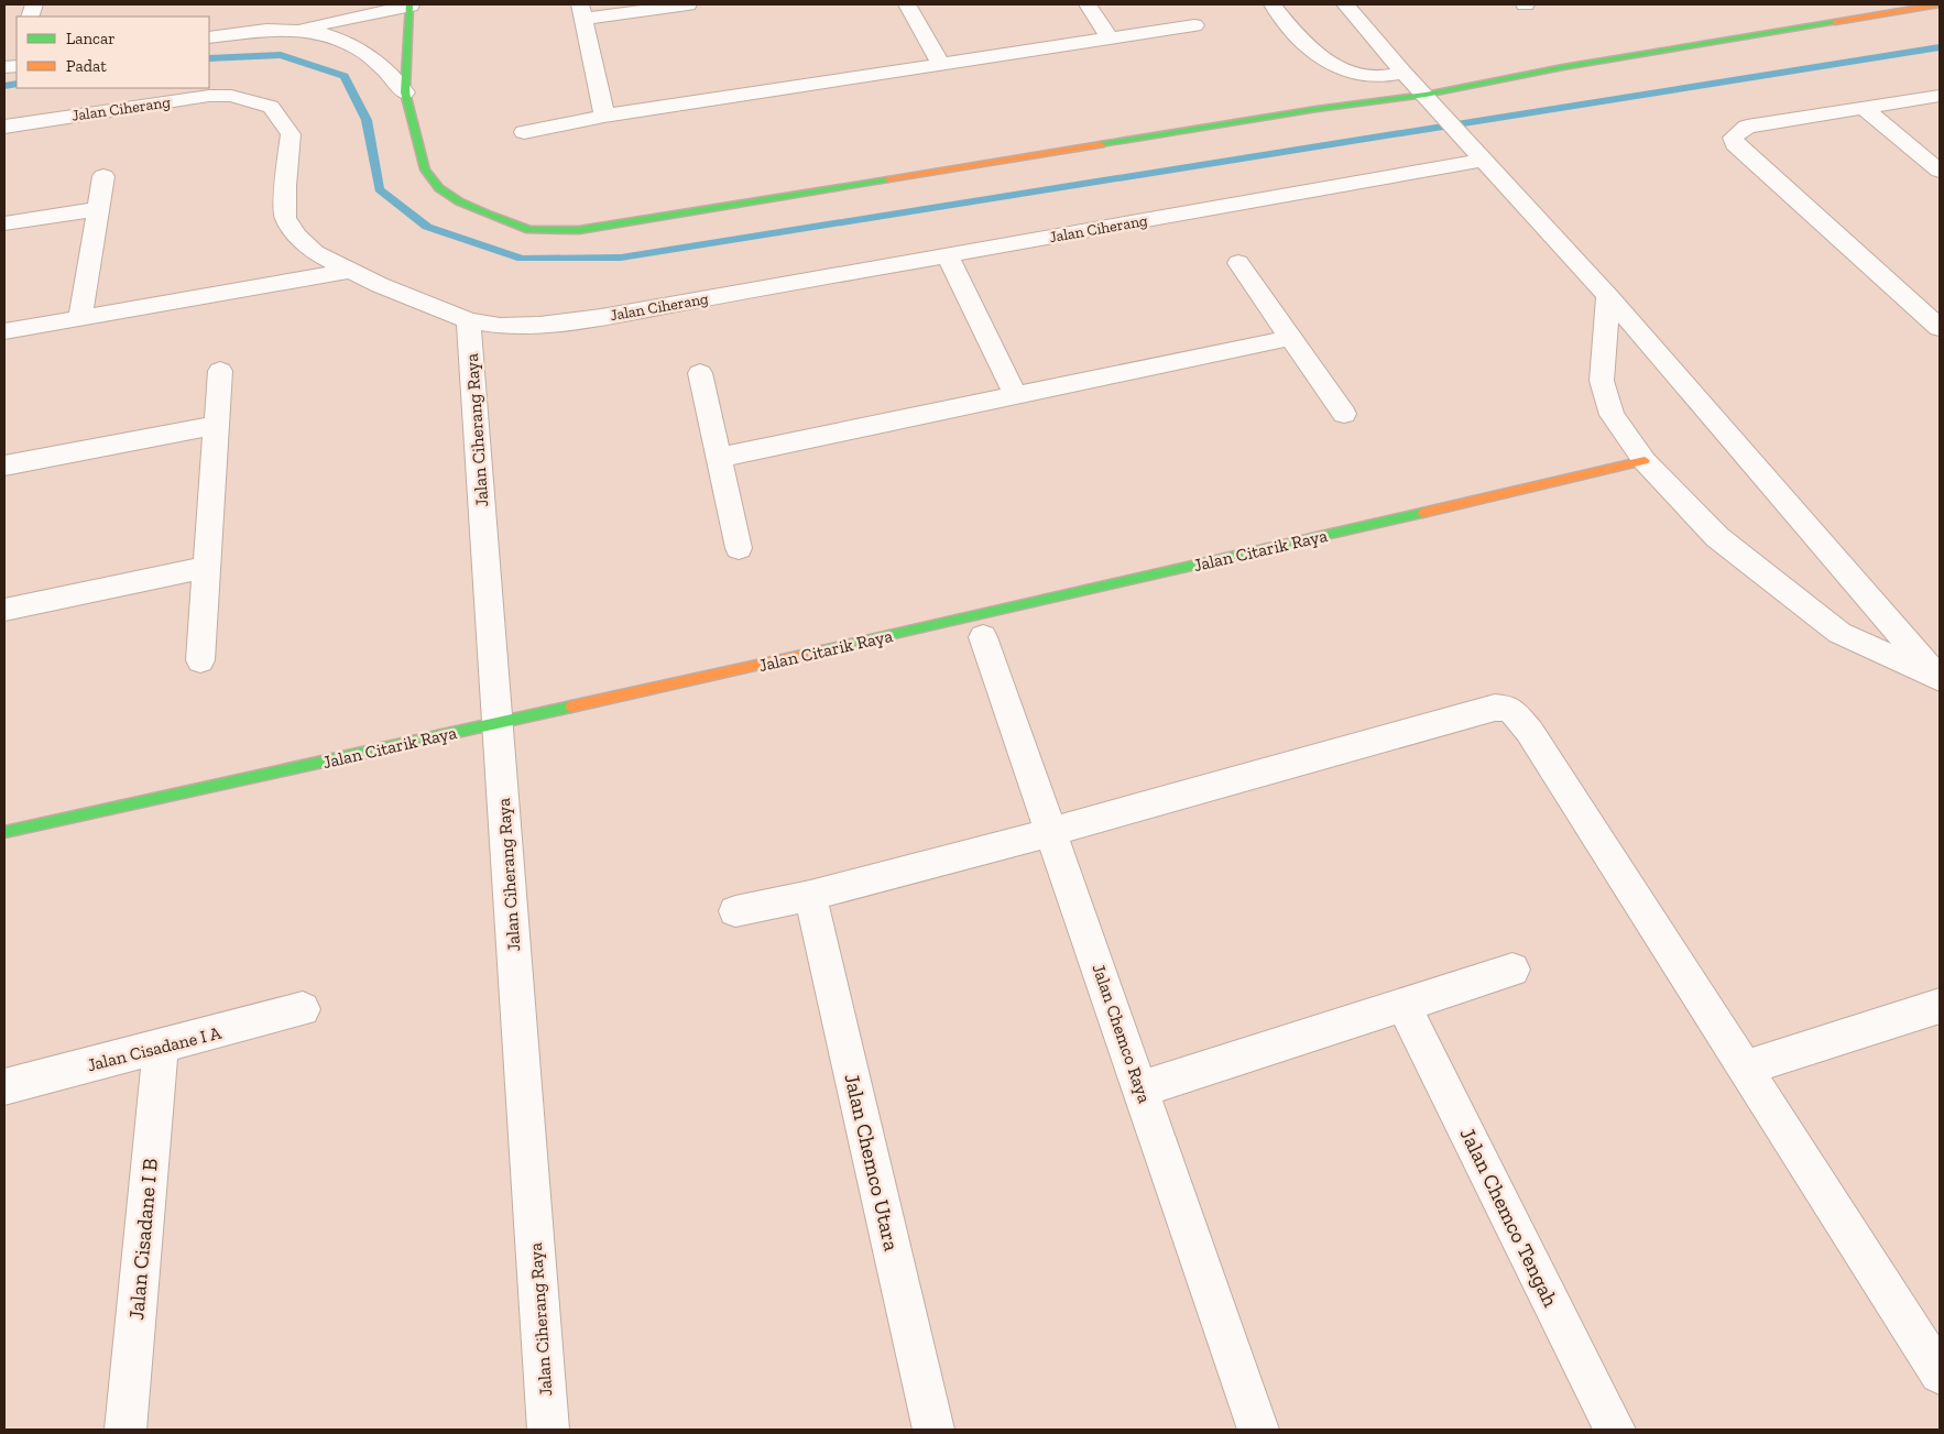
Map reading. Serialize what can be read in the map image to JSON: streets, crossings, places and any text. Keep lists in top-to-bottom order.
{
  "streets": {
    "street": [
      "Jalan Ciherang",
      "Jalan Ciherang Raya",
      "Jalan Citarik Raya",
      "Jalan Chemco Raya",
      "Jalan Cisadane I A",
      "Jalan Chemco Utara",
      "Jalan Chemco Tengah",
      "Jalan Cisadane I B"
    ]
  },
  "crossings": [
    ["Jalan Ciherang", "Jalan Ciherang Raya"],
    ["Jalan Ciherang Raya", "Jalan Citarik Raya"],
    ["Jalan Cisadane I A", "Jalan Cisadane I B"]
  ],
  "legend": ["Lancar", "Padat"]
}
